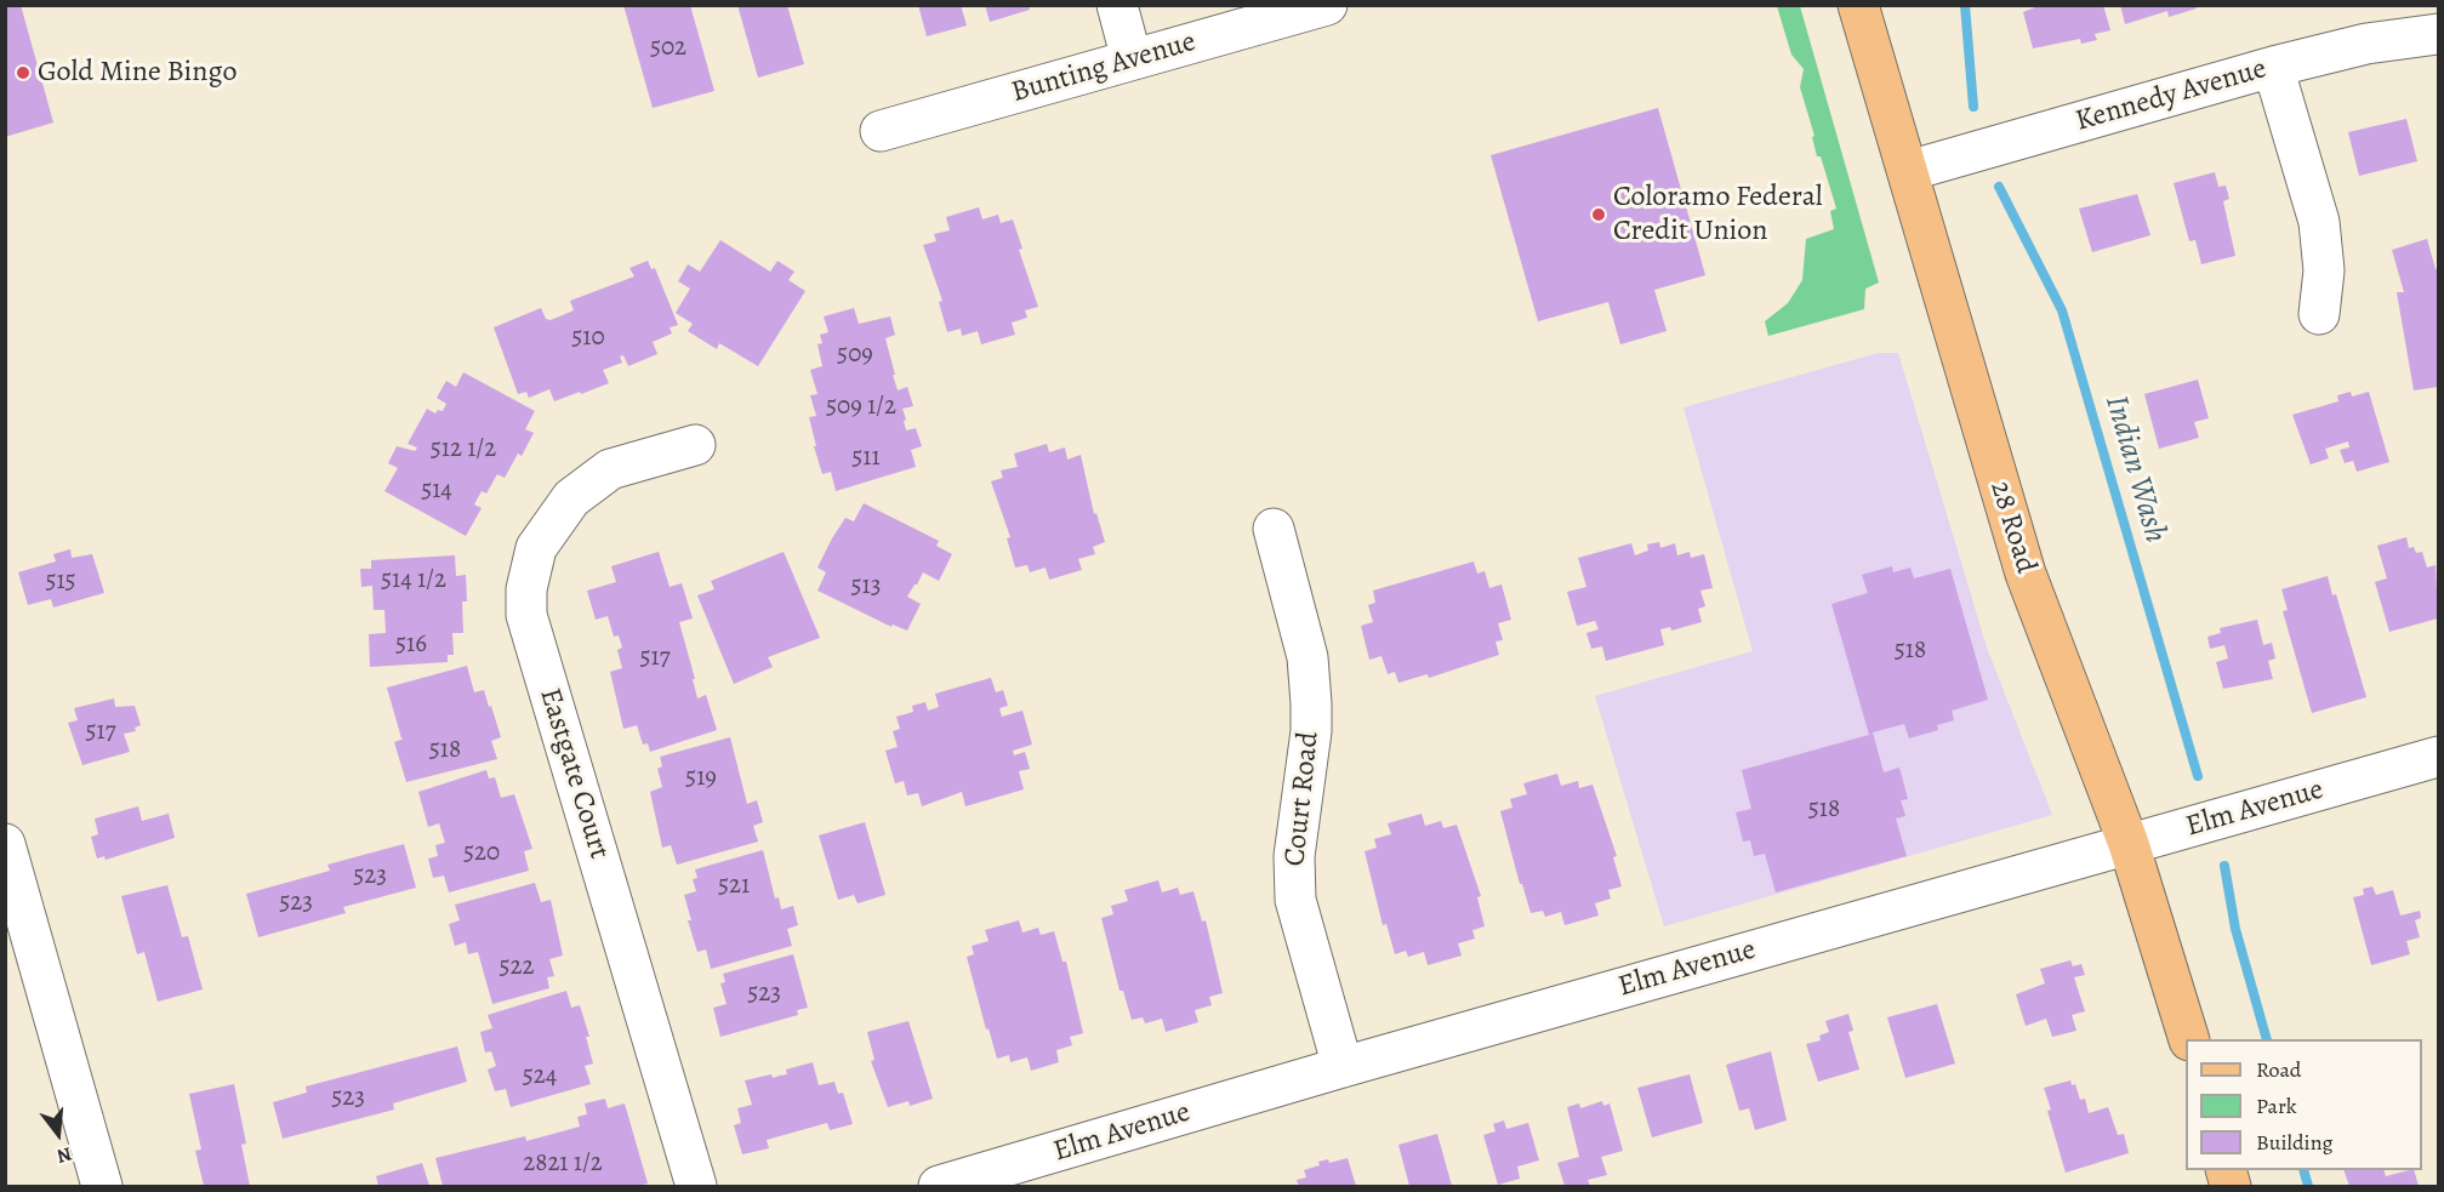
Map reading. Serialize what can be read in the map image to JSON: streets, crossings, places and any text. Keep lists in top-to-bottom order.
{
  "streets": {
    "main road": ["28 Road"],
    "street": [
      "Bunting Avenue",
      "Kennedy Avenue",
      "Eastgate Court",
      "Court Road",
      "Elm Avenue"
    ]
  },
  "crossings": [
    ["Kennedy Avenue", "28 Road"],
    ["28 Road", "Elm Avenue"],
    ["Court Road", "Elm Avenue"]
  ],
  "water": ["Indian Wash"],
  "places": ["Gold Mine Bingo", "Coloramo Federal Credit Union"],
  "house_numbers": [
    "502",
    "510",
    "509",
    "509 1/2",
    "512 1/2",
    "511",
    "514",
    "514 1/2",
    "515",
    "513",
    "516",
    "518",
    "517",
    "517",
    "518",
    "519",
    "518",
    "520",
    "523",
    "521",
    "523",
    "522",
    "523",
    "524",
    "523",
    "2821 1/2"
  ],
  "legend": ["Road", "Park", "Building"],
  "north": "bottom"
}
